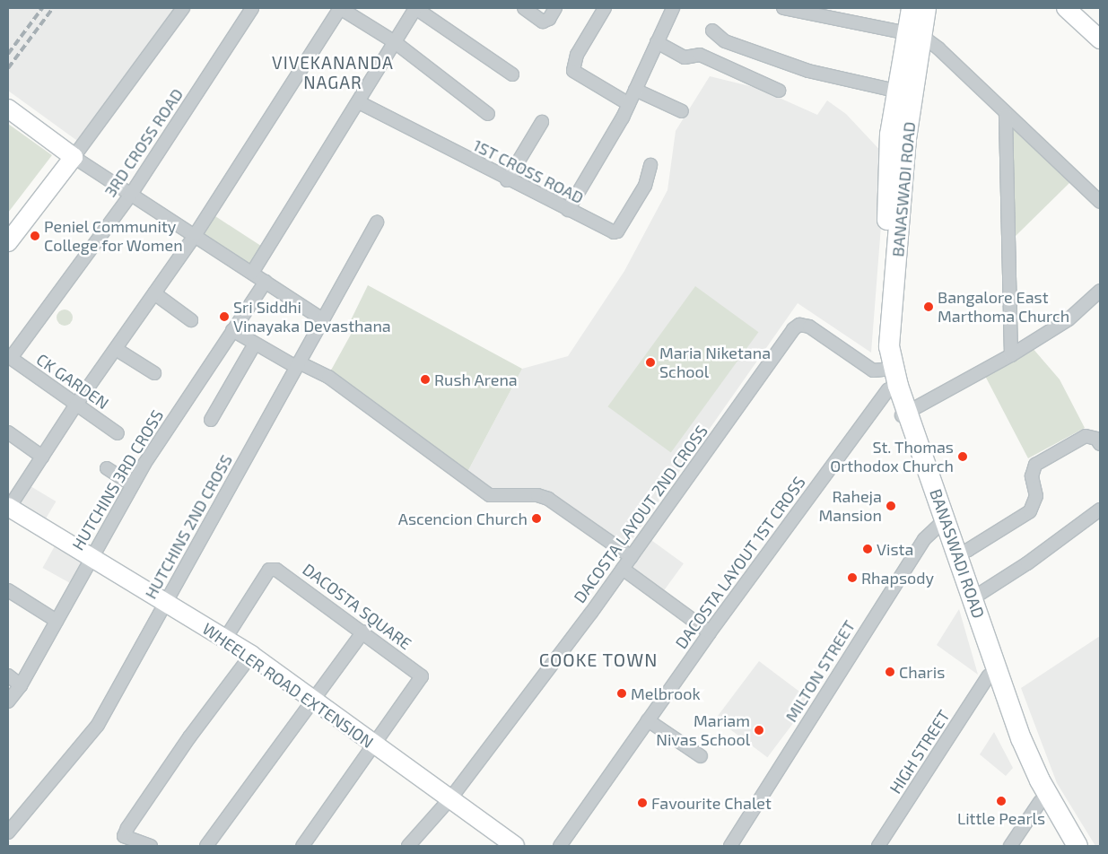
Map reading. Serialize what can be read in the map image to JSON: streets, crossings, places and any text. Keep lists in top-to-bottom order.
{
  "streets": {
    "main road": ["BANASWADI ROAD"],
    "street": [
      "3RD CROSS ROAD",
      "1ST CROSS ROAD",
      "CK GARDEN",
      "HUTCHINS 3RD CROSS",
      "DACOSTA LAYOUT 2ND CROSS",
      "HUTCHINS 2ND CROSS",
      "DACOSTA LAYOUT 1ST CROSS",
      "DACOSTA SQUARE",
      "MILTON STREET",
      "WHEELER ROAD EXTENSION",
      "HIGH STREET"
    ]
  },
  "crossings": [
    ["3RD CROSS ROAD", "CK GARDEN"],
    ["BANASWADI ROAD", "DACOSTA LAYOUT 2ND CROSS"],
    ["BANASWADI ROAD", "DACOSTA LAYOUT 1ST CROSS"],
    ["BANASWADI ROAD", "MILTON STREET"],
    ["BANASWADI ROAD", "HIGH STREET"],
    ["HUTCHINS 3RD CROSS", "WHEELER ROAD EXTENSION"],
    ["DACOSTA LAYOUT 2ND CROSS", "DACOSTA LAYOUT 1ST CROSS"],
    ["DACOSTA LAYOUT 2ND CROSS", "WHEELER ROAD EXTENSION"],
    ["HUTCHINS 2ND CROSS", "WHEELER ROAD EXTENSION"],
    ["DACOSTA SQUARE", "WHEELER ROAD EXTENSION"]
  ],
  "districts": ["VIVEKANANDA NAGAR", "COOKE TOWN"],
  "places": [
    "Peniel Community College for Women",
    "Bangalore East Marthoma Church",
    "Sri Siddhi Vinayaka Devasthana",
    "Maria Niketana School",
    "Rush Arena",
    "St. Thomas Orthodox Church",
    "Raheja Mansion",
    "Ascencion Church",
    "Vista",
    "Rhapsody",
    "Charis",
    "Melbrook",
    "Mariam Nivas School",
    "Little Pearls",
    "Favourite Chalet"
  ]
}
